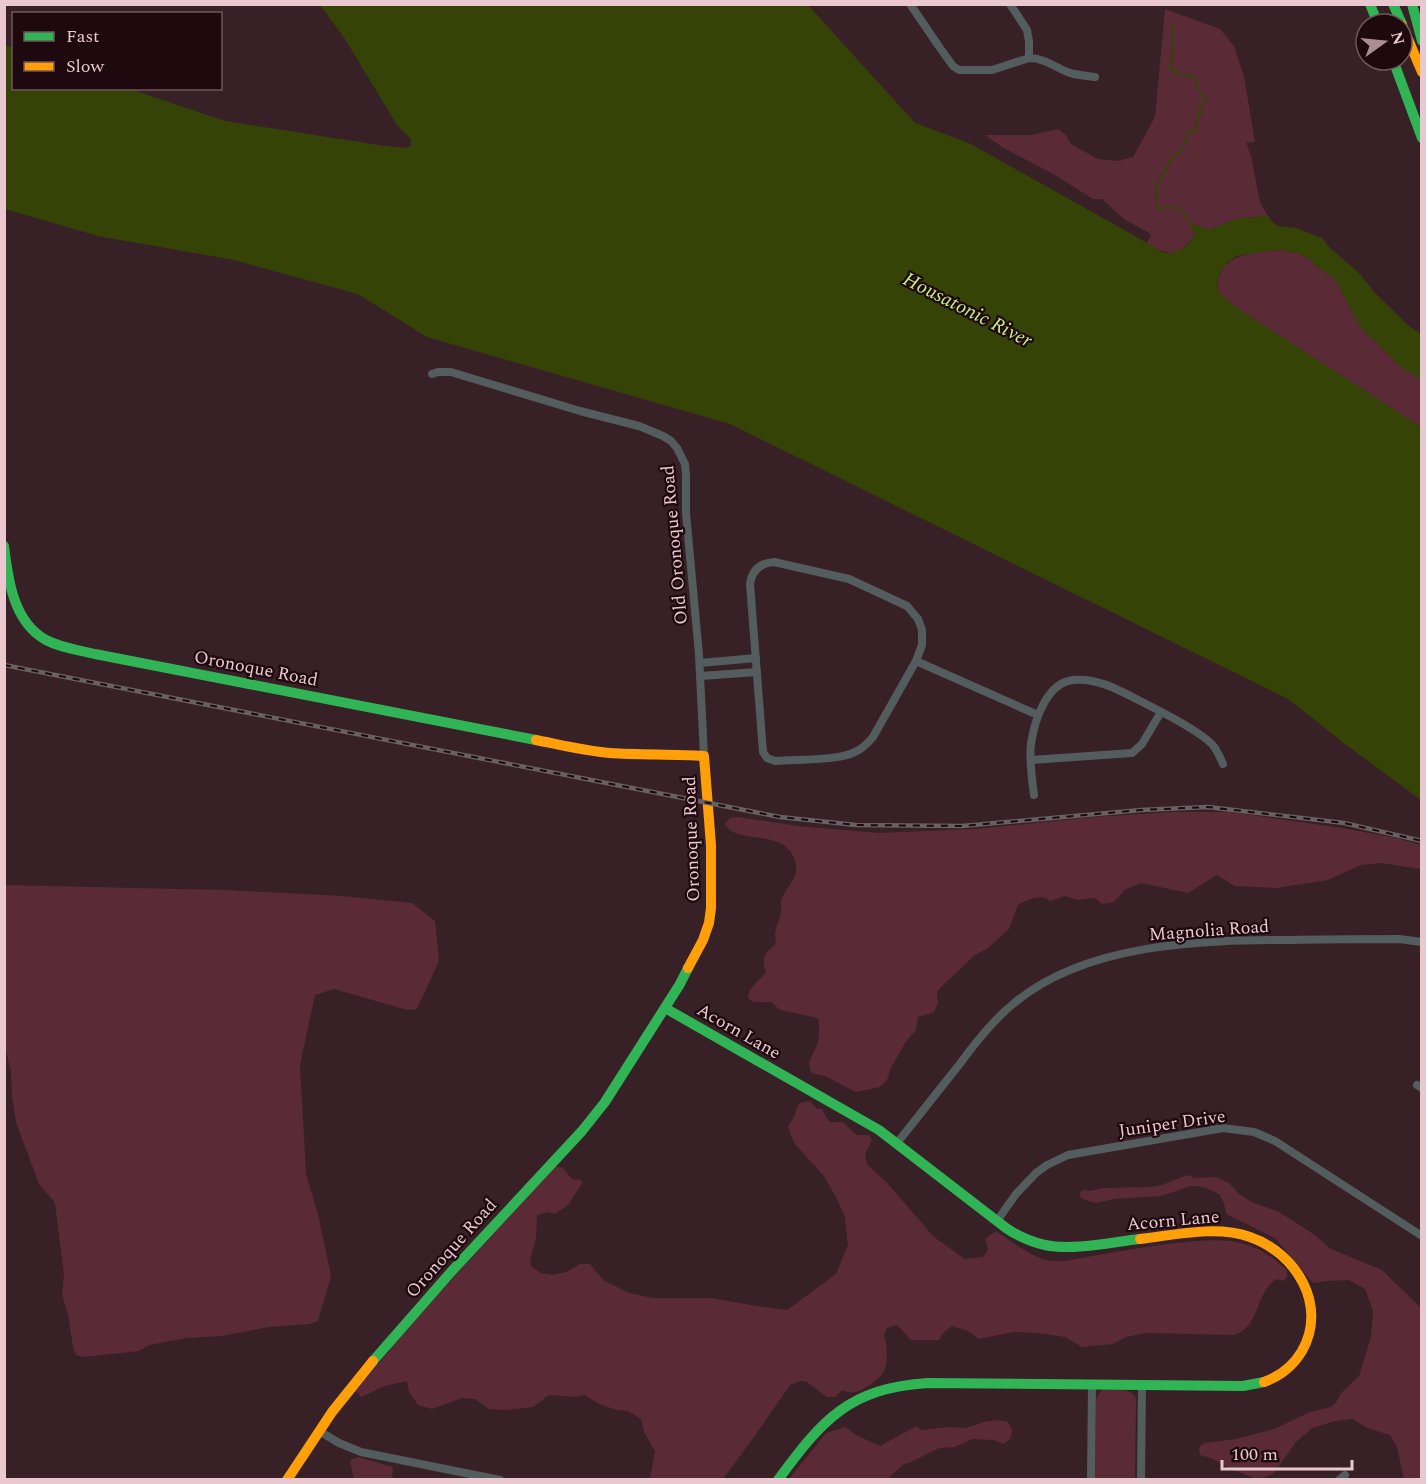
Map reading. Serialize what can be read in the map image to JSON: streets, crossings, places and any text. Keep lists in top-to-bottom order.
{
  "streets": {
    "main road": ["Oronoque Road", "Acorn Lane"],
    "street": ["Old Oronoque Road", "Magnolia Road", "Juniper Drive"]
  },
  "crossings": [
    ["Old Oronoque Road", "Oronoque Road"],
    ["Oronoque Road", "Acorn Lane"],
    ["Magnolia Road", "Acorn Lane"],
    ["Acorn Lane", "Juniper Drive"]
  ],
  "water": ["Housatonic River"],
  "legend": ["Fast", "Slow"],
  "scale_bar": "100 m",
  "north": "right"
}
